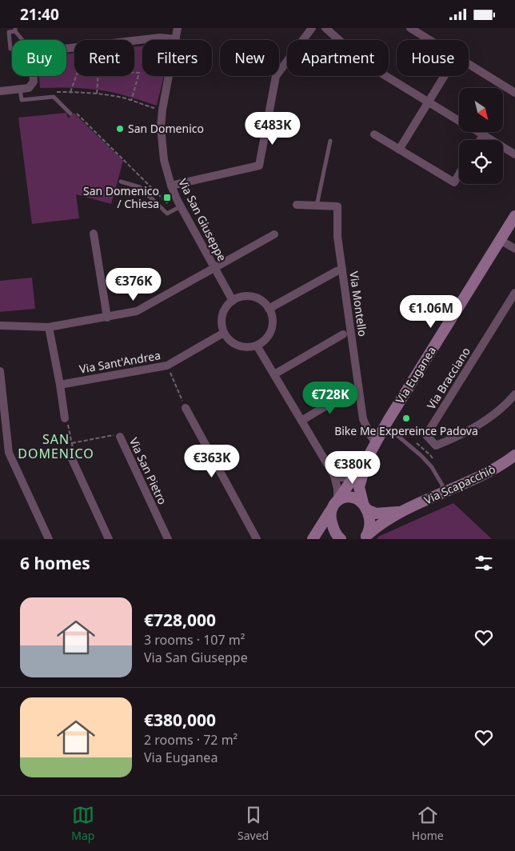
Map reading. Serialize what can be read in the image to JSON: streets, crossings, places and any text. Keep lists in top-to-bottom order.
{
  "streets": {
    "street": [
      "Via San Giuseppe",
      "Via Montello",
      "Via Sant'Andrea",
      "Via Euganea",
      "Via Bracciano",
      "Via San Pietro",
      "Via Scapacchiò"
    ]
  },
  "crossings": [
    ["Via San Giuseppe", "Via Sant'Andrea"],
    ["Via Montello", "Via Euganea"],
    ["Via Montello", "Via Scapacchiò"],
    ["Via Euganea", "Via Scapacchiò"]
  ],
  "districts": ["SAN DOMENICO"],
  "places": {
    "other": ["San Domenico", "Bike Me Expereince Padova"],
    "transit": ["San Domenico / Chiesa"]
  },
  "north": "bottom right",
  "page": {
    "status": "21:40",
    "chip": [
      "Buy",
      "Rent",
      "Filters",
      "New",
      "Apartment",
      "House"
    ],
    "price": [
      "€483K",
      "€376K",
      "€1.06M",
      "€728K",
      "€363K",
      "€380K"
    ],
    "heading": "6 homes",
    "list": [
      {
        "name": "€728,000",
        "note": "3 rooms · 107 m² · Via San Giuseppe"
      },
      {
        "name": "€380,000",
        "note": "2 rooms · 72 m² · Via Euganea"
      }
    ],
    "tabs": ["Map", "Saved", "Home"]
  }
}
